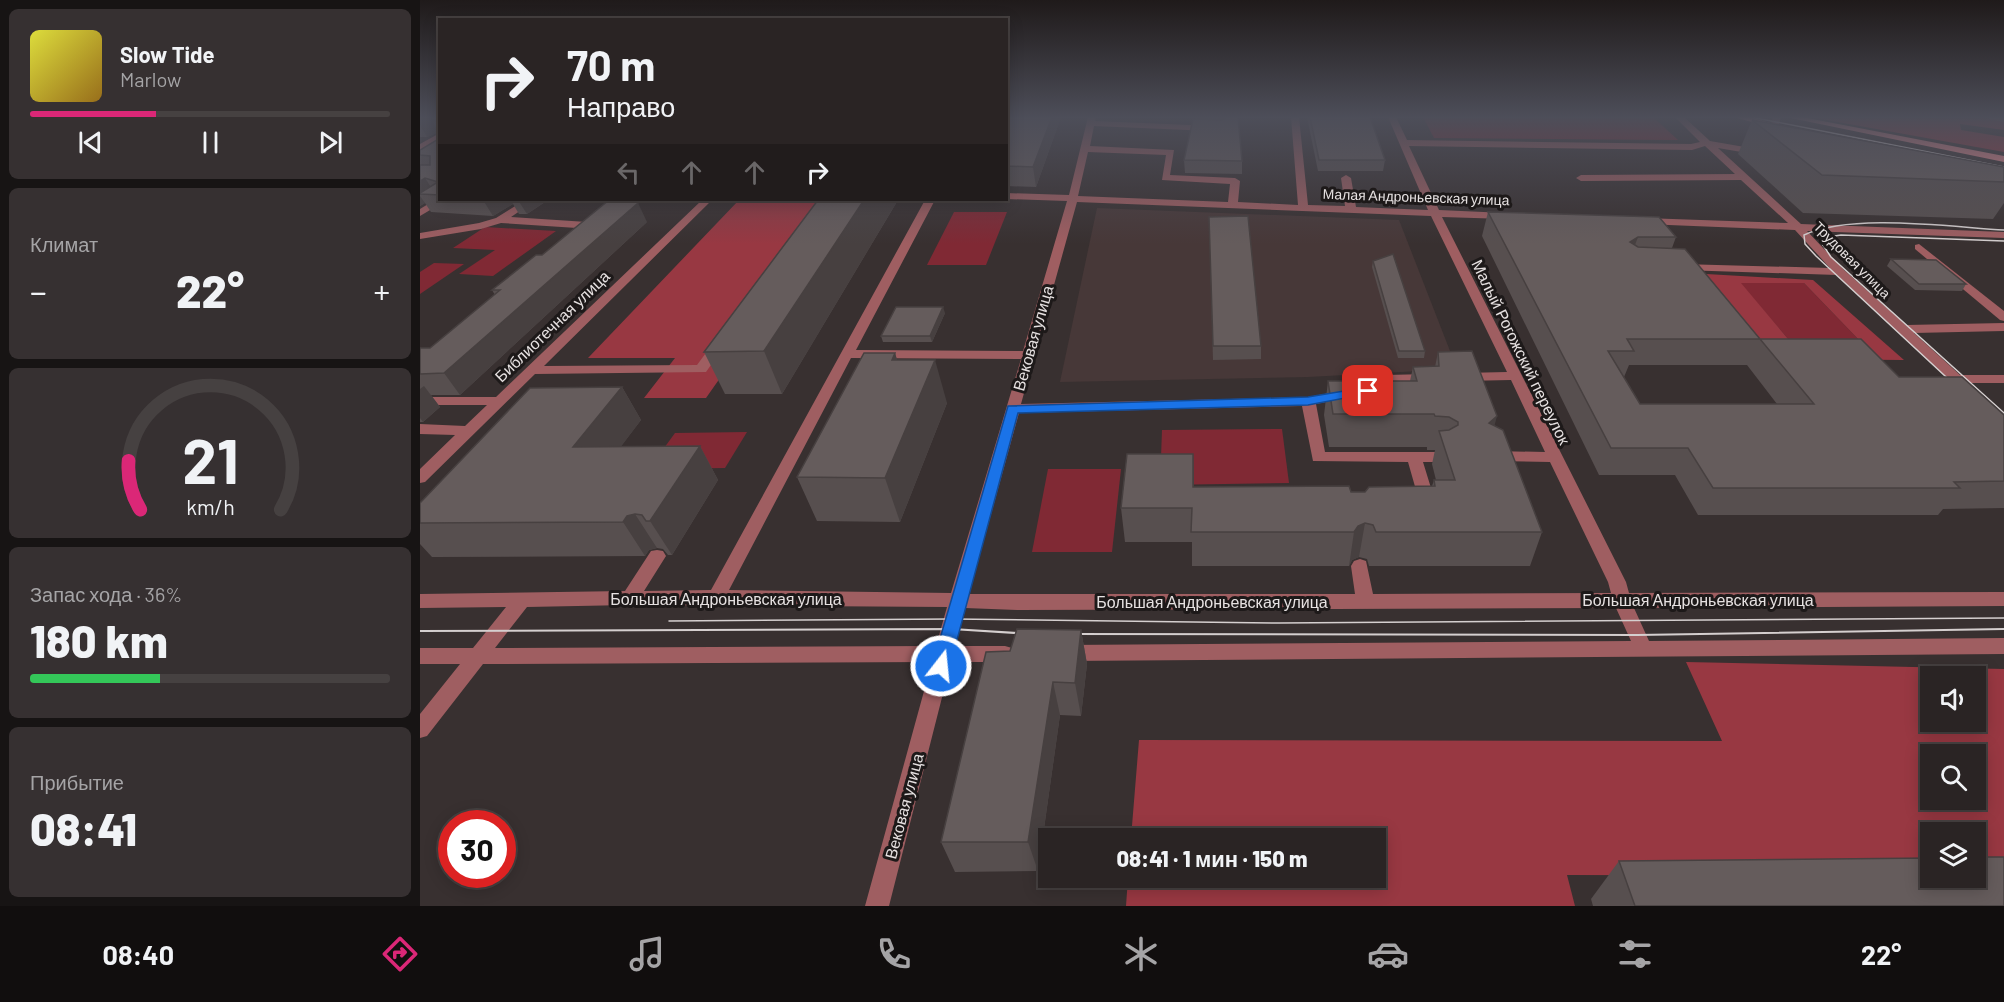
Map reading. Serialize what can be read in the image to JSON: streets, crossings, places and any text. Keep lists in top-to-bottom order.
{
  "streets": {
    "street": [
      "Малая Андроньевская улица",
      "Трудовая улица",
      "Библиотечная улица",
      "Вековая улица",
      "Малый Рогожский переулок",
      "Большая Андроньевская улица"
    ]
  },
  "crossings": [
    ["Малая Андроньевская улица", "Вековая улица"],
    ["Малая Андроньевская улица", "Малый Рогожский переулок"],
    ["Вековая улица", "Большая Андроньевская улица"],
    ["Малый Рогожский переулок", "Большая Андроньевская улица"]
  ],
  "page": {
    "turn": ["70 m", "Направо"],
    "song": ["Slow Tide", "Marlow"],
    "tile": [
      "Климат",
      ["Запас хода · 36%", "180 km"],
      ["Прибытие", "08:41"]
    ],
    "heat": ["−", "22°", "+"],
    "limit": "30",
    "trip": "08:41 · 1 мин · 150 m",
    "tabs": ["08:40", "22°"],
    "gauge": ["21", "km/h"]
  }
}
